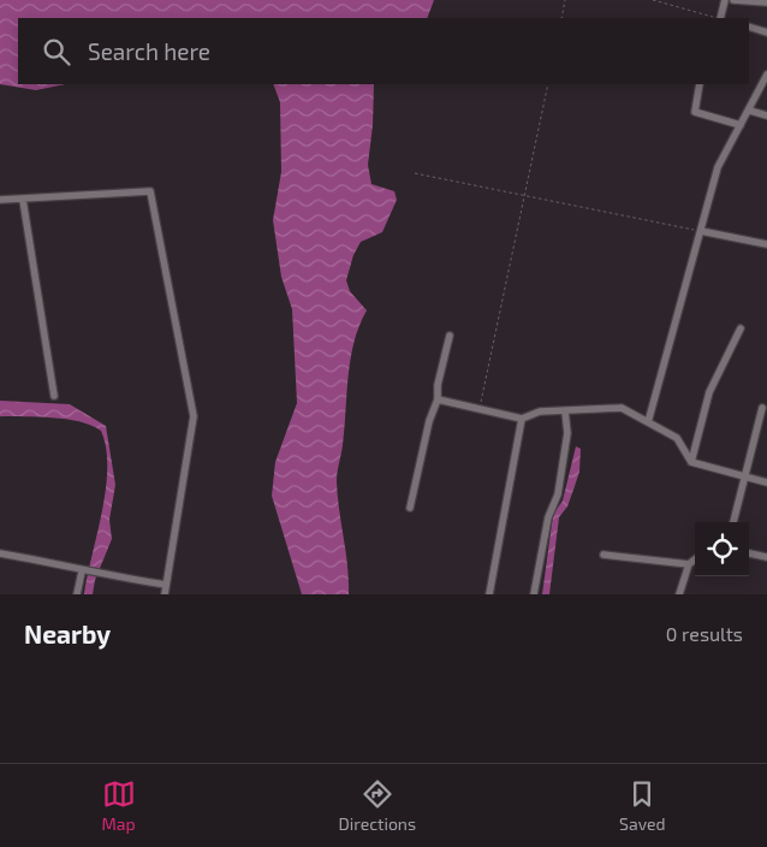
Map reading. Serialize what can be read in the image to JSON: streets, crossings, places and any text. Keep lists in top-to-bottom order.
{
  "page": {
    "search": "Search here",
    "heading": ["Nearby", "0 results"],
    "nav": ["Map", "Directions", "Saved"]
  }
}
